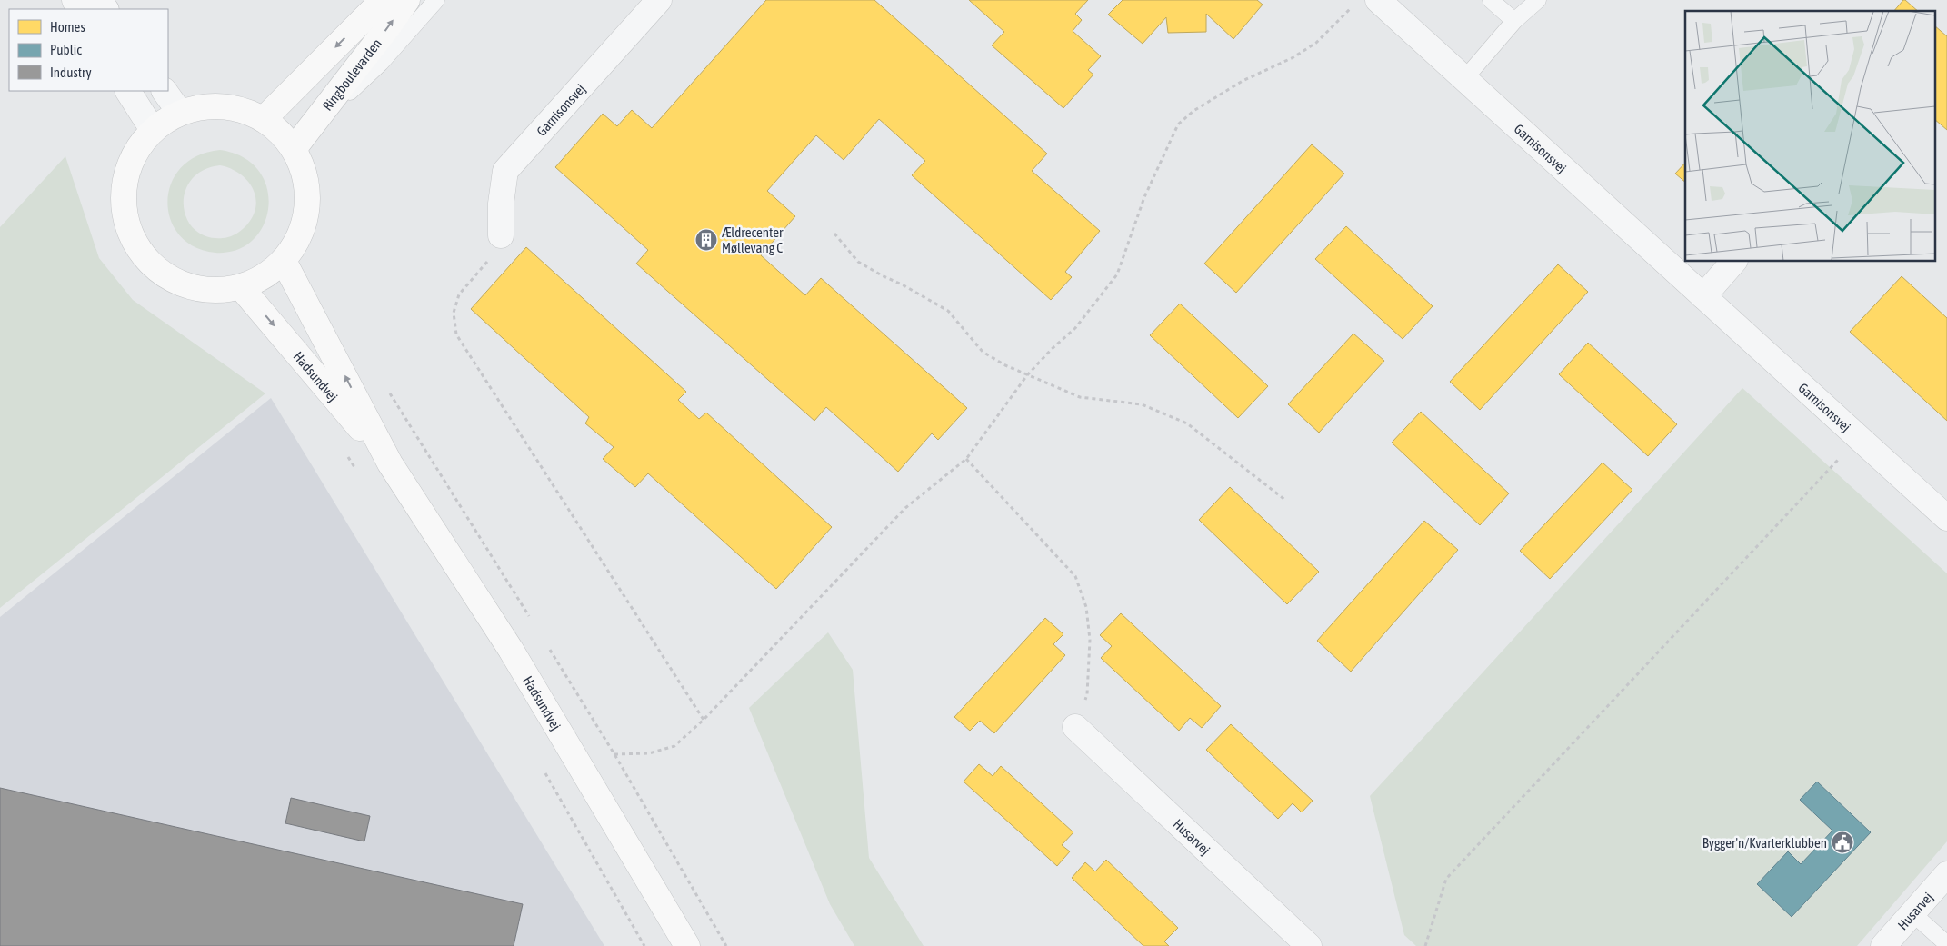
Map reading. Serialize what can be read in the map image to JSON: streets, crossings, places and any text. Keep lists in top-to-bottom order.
{
  "streets": {
    "main road": ["Ringboulevarden", "Hadsundvej"],
    "street": ["Garnisonsvej", "Husarvej"]
  },
  "places": {
    "building": ["Ældrecenter Møllevang C"],
    "public building": ["Bygger'n/Kvarterklubben"]
  },
  "legend": ["Homes", "Public", "Industry"]
}
